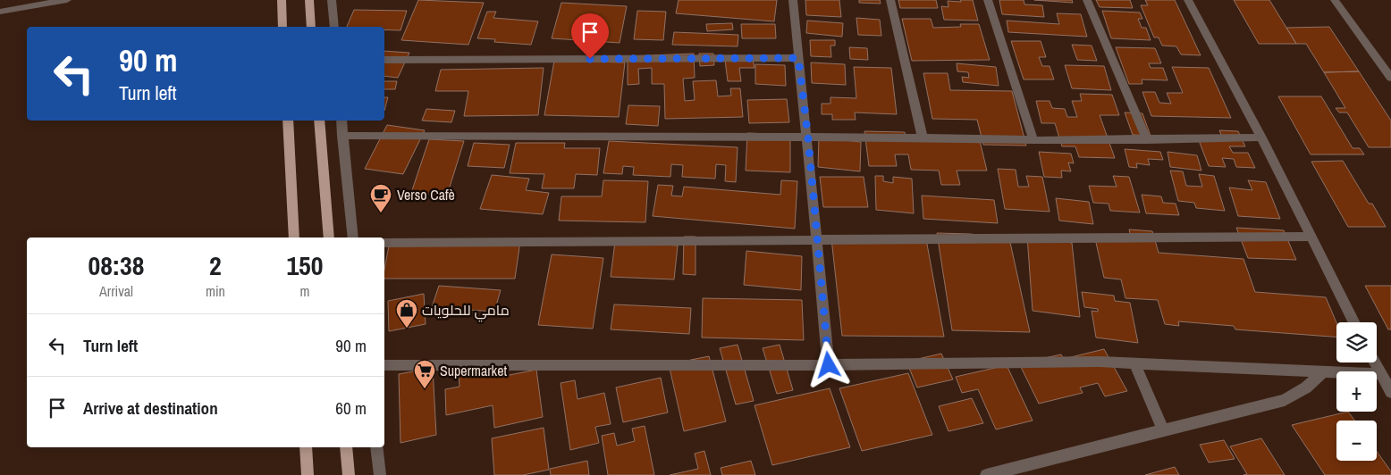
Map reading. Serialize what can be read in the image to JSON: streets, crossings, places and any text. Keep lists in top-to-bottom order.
{
  "places": {
    "cafe": ["Verso Cafè"],
    "shop": ["مامي للحلويات"],
    "supermarket": ["Supermarket"]
  },
  "page": {
    "turn": ["90 m", "Turn left"],
    "eta": [
      "08:38",
      "Arrival",
      "2",
      "min",
      "150",
      "m"
    ],
    "list": [
      {
        "name": "Turn left",
        "value": "90 m"
      },
      {
        "name": "Arrive at destination",
        "value": "60 m"
      }
    ],
    "map_buttons": ["+", "−"]
  }
}
